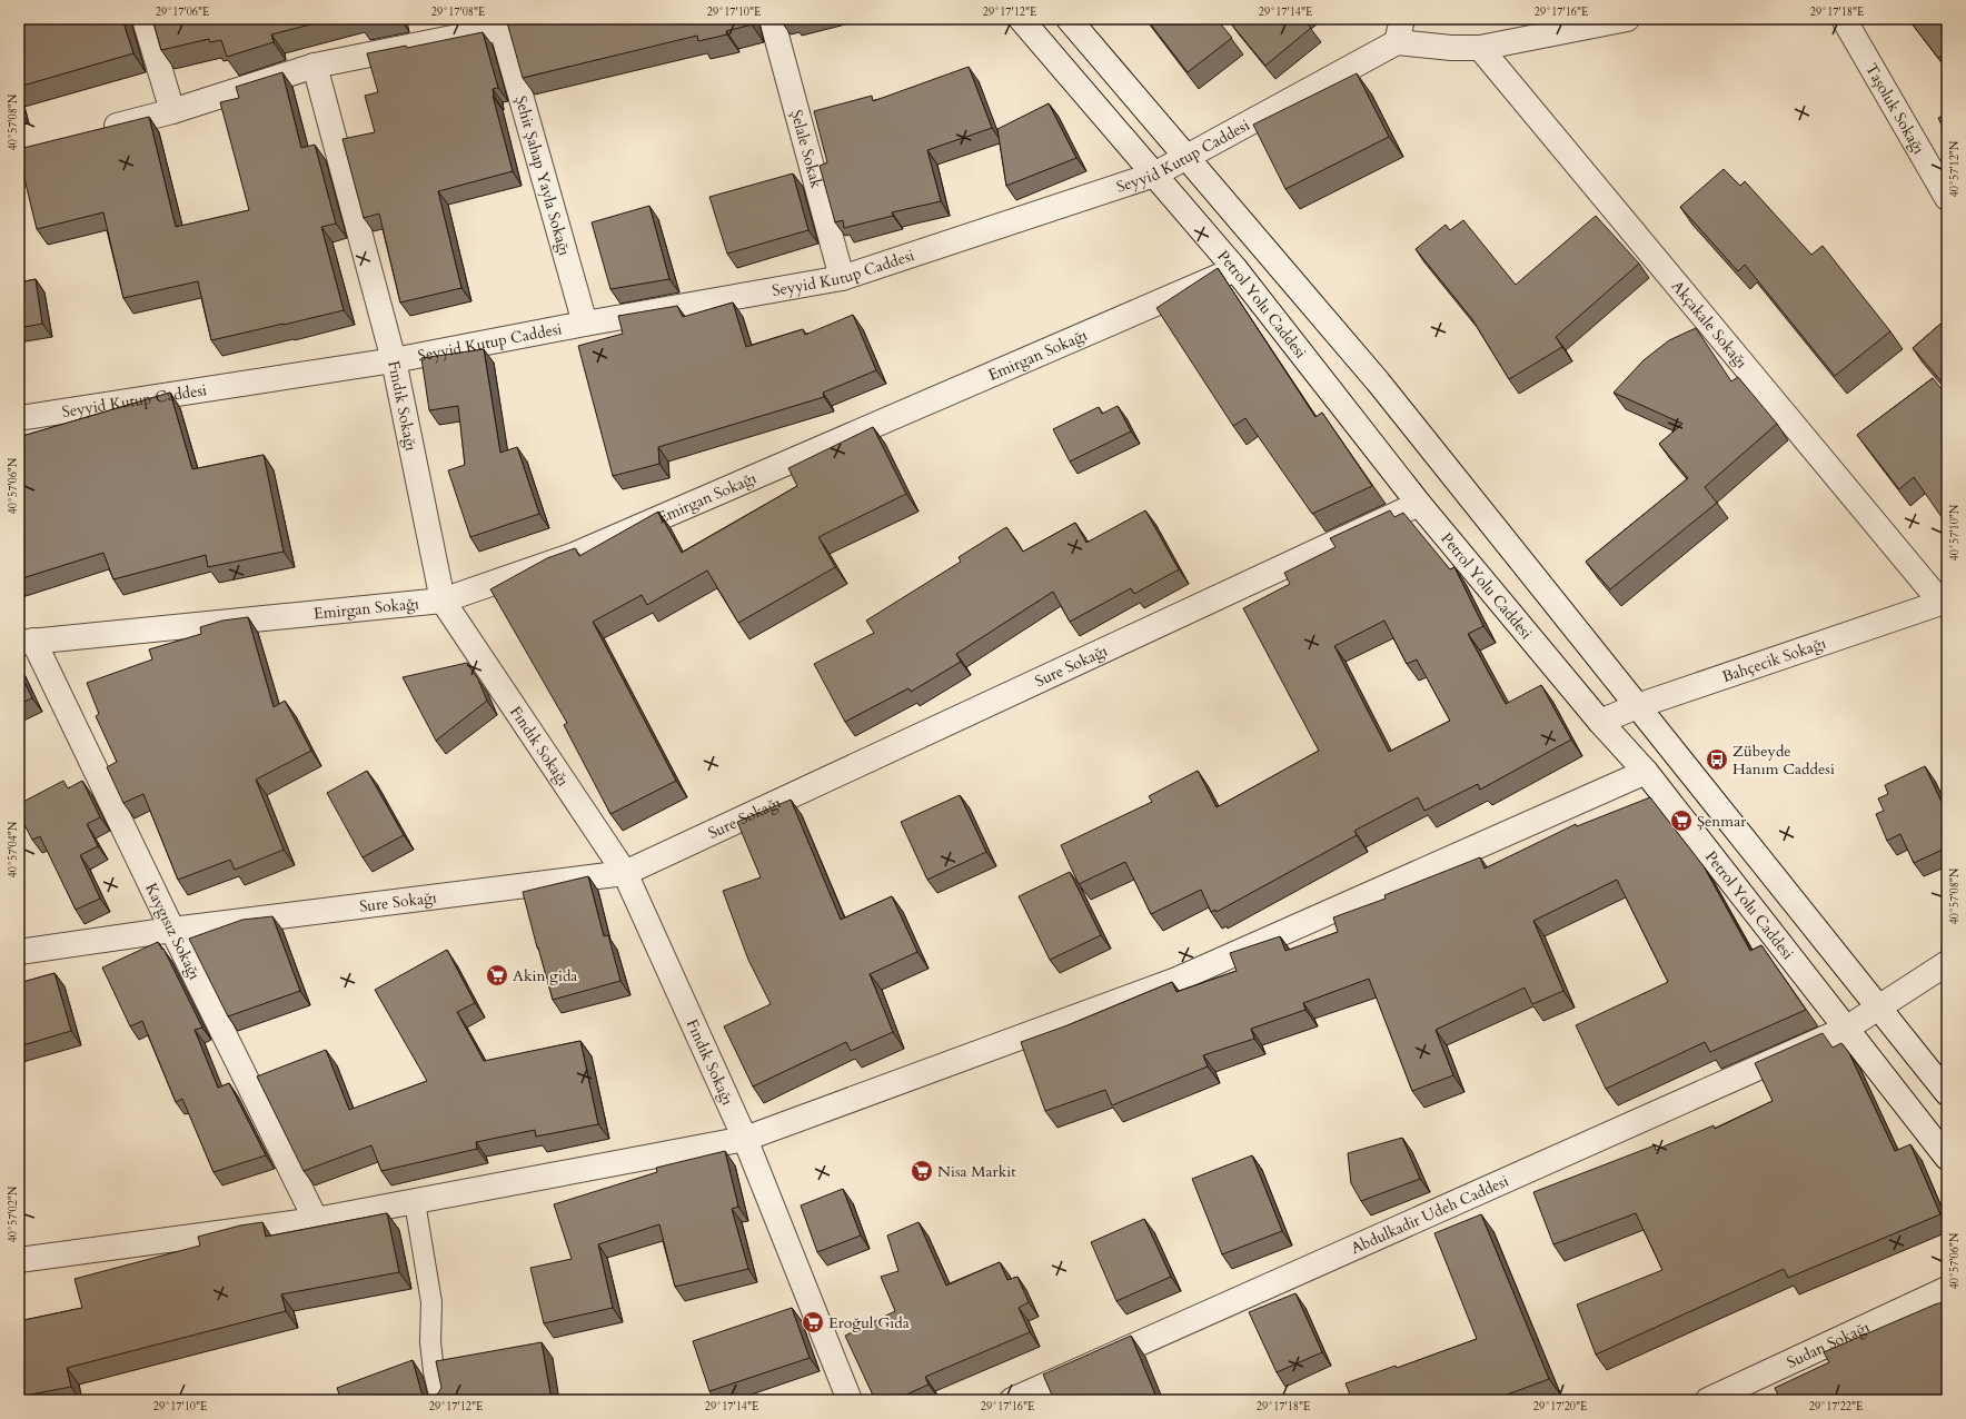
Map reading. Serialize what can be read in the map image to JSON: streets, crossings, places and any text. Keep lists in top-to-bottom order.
{
  "streets": {
    "street": [
      "Taşoluk Sokağı",
      "Şelale Sokak",
      "Seyyid Kutup Caddesi",
      "Şehit Şahap Yayla Sokağı",
      "Petrol Yolu Caddesi",
      "Akçakale Sokağı",
      "Emirgan Sokağı",
      "Fındık Sokağı",
      "Bahçecik Sokağı",
      "Sure Sokağı",
      "Kaygısız Sokağı",
      "Abdulkadir Udeh Caddesi",
      "Sudan Sokağı"
    ]
  },
  "crossings": [
    ["Şelale Sokak", "Seyyid Kutup Caddesi"],
    ["Seyyid Kutup Caddesi", "Şehit Şahap Yayla Sokağı"],
    ["Seyyid Kutup Caddesi", "Petrol Yolu Caddesi"],
    ["Seyyid Kutup Caddesi", "Akçakale Sokağı"],
    ["Seyyid Kutup Caddesi", "Fındık Sokağı"],
    ["Petrol Yolu Caddesi", "Emirgan Sokağı"],
    ["Petrol Yolu Caddesi", "Bahçecik Sokağı"],
    ["Petrol Yolu Caddesi", "Sure Sokağı"],
    ["Petrol Yolu Caddesi", "Abdulkadir Udeh Caddesi"],
    ["Akçakale Sokağı", "Bahçecik Sokağı"],
    ["Emirgan Sokağı", "Fındık Sokağı"],
    ["Emirgan Sokağı", "Kaygısız Sokağı"],
    ["Fındık Sokağı", "Sure Sokağı"],
    ["Sure Sokağı", "Kaygısız Sokağı"]
  ],
  "places": {
    "bus stop": ["Zübeyde Hanım Caddesi"],
    "supermarket": [
      "Şenmar",
      "Akin gida",
      "Nisa Markit",
      "Eroğul Gıda"
    ]
  },
  "coordinates": [
    "29°17'06\"E",
    "29°17'08\"E",
    "29°17'10\"E",
    "29°17'12\"E",
    "29°17'14\"E",
    "29°17'16\"E",
    "29°17'18\"E",
    "40°57'08\"N",
    "40°57'12\"N",
    "40°57'06\"N",
    "40°57'10\"N",
    "40°57'04\"N",
    "40°57'02\"N",
    "29°17'20\"E",
    "29°17'22\"E"
  ]
}
